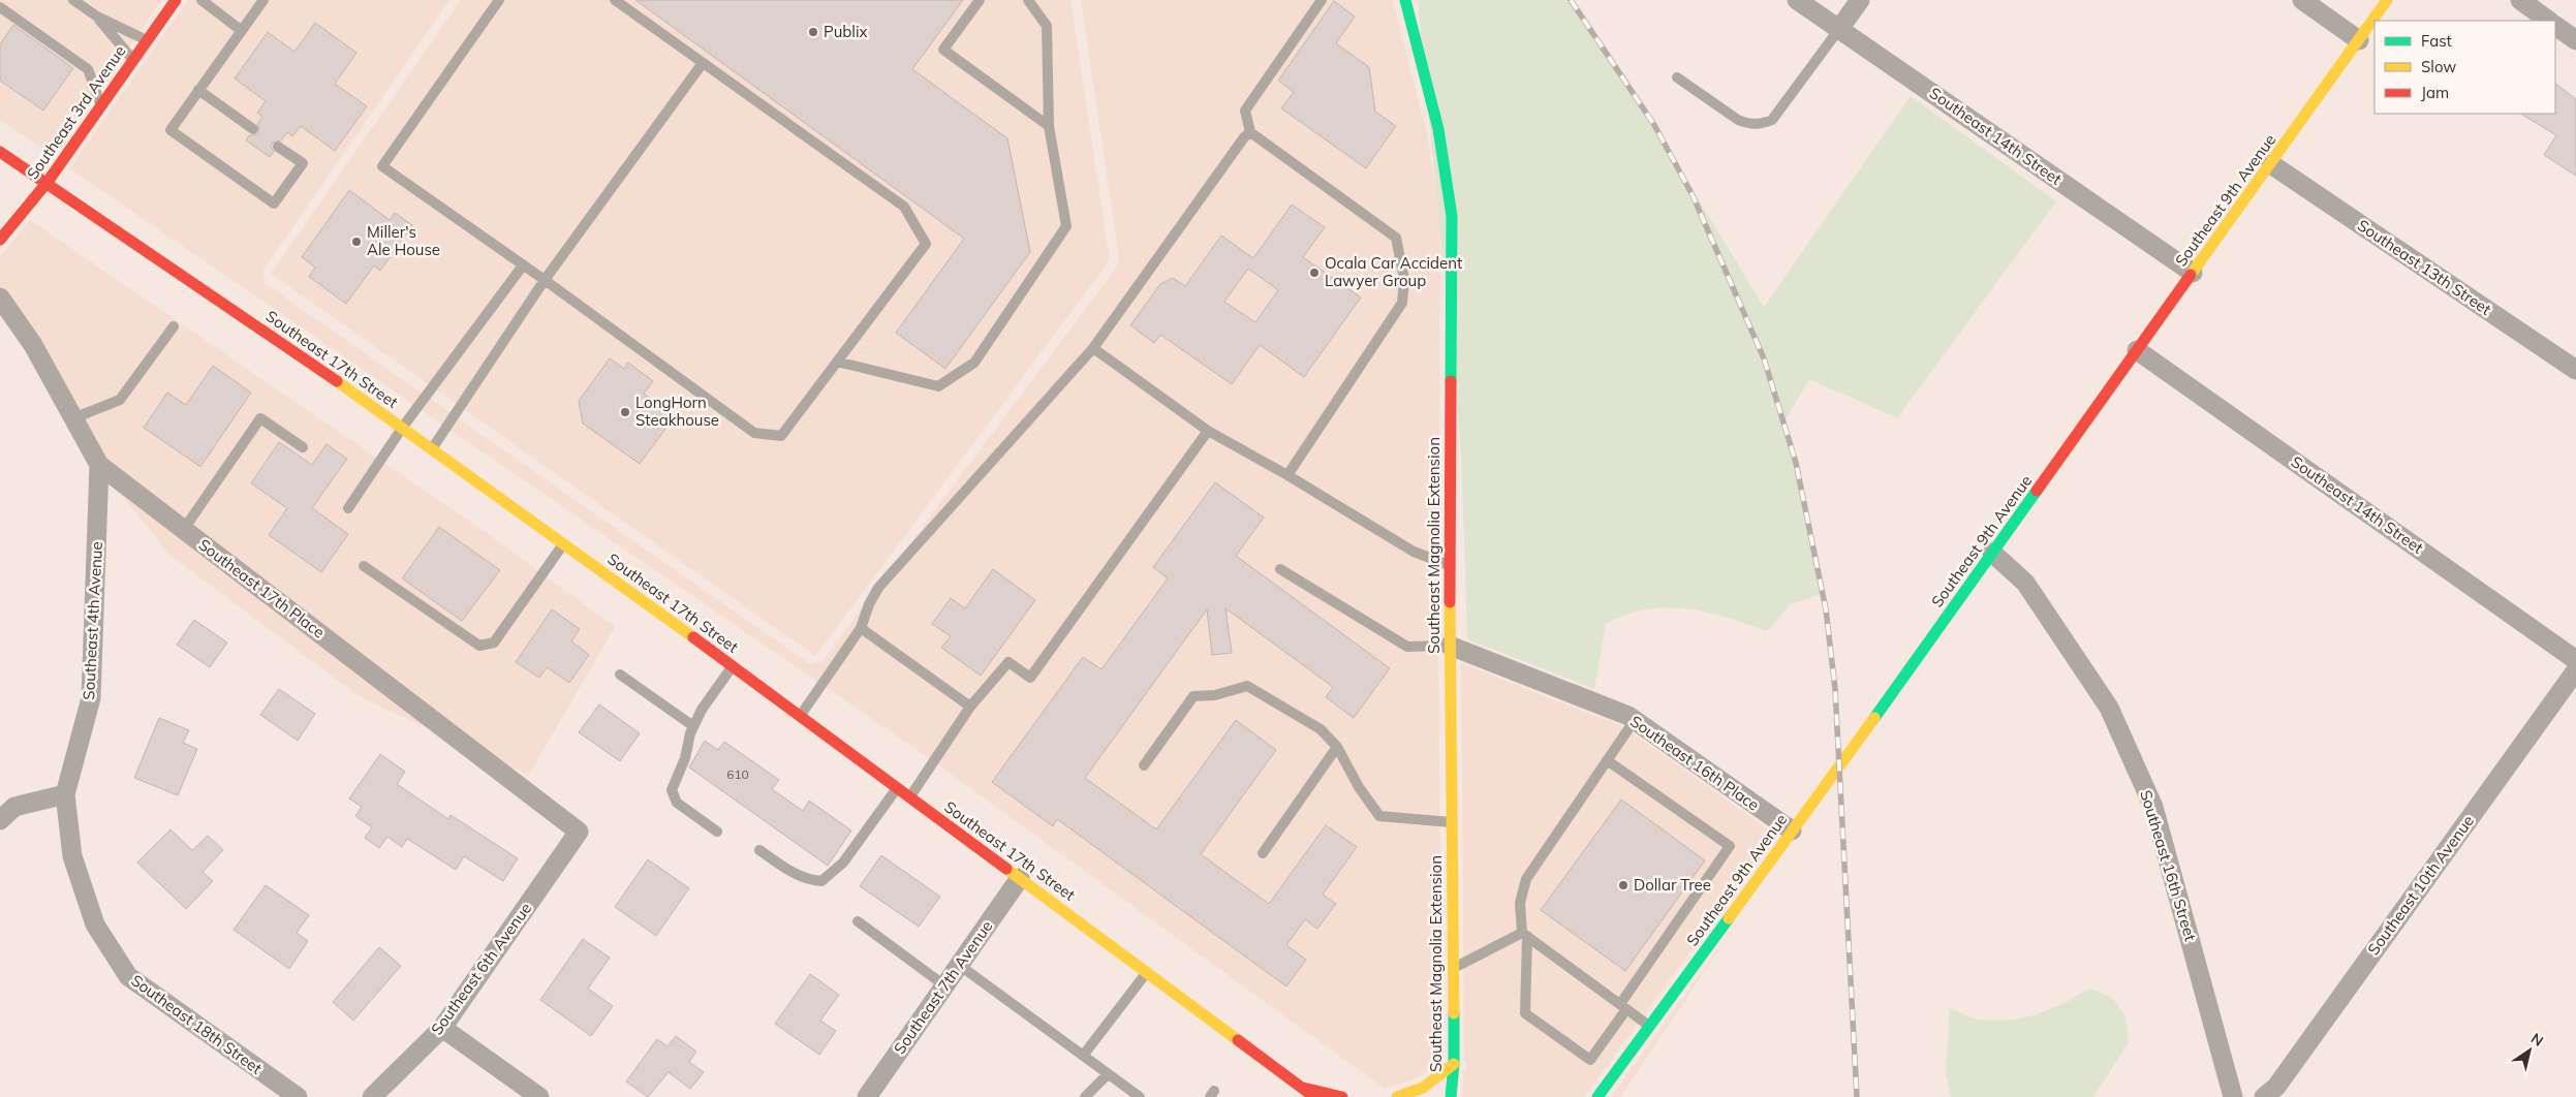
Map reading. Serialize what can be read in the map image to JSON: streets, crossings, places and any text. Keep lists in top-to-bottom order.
{
  "streets": {
    "main road": [
      "Southeast 3rd Avenue",
      "Southeast 9th Avenue",
      "Southeast 17th Street",
      "Southeast Magnolia Extension"
    ],
    "street": [
      "Southeast 14th Street",
      "Southeast 13th Street",
      "Southeast 17th Place",
      "Southeast 4th Avenue",
      "Southeast 16th Place",
      "Southeast 16th Street",
      "Southeast 10th Avenue",
      "Southeast 6th Avenue",
      "Southeast 7th Avenue",
      "Southeast 18th Street"
    ]
  },
  "crossings": [
    ["Southeast 3rd Avenue", "Southeast 17th Street"],
    ["Southeast 14th Street", "Southeast 9th Avenue"],
    ["Southeast 9th Avenue", "Southeast 13th Street"],
    ["Southeast 9th Avenue", "Southeast 16th Place"],
    ["Southeast 9th Avenue", "Southeast 16th Street"],
    ["Southeast 17th Street", "Southeast 7th Avenue"],
    ["Southeast Magnolia Extension", "Southeast 16th Place"],
    ["Southeast 17th Place", "Southeast 4th Avenue"],
    ["Southeast 17th Place", "Southeast 6th Avenue"],
    ["Southeast 4th Avenue", "Southeast 18th Street"]
  ],
  "places": [
    "Publix",
    "Miller's Ale House",
    "Ocala Car Accident Lawyer Group",
    "LongHorn Steakhouse",
    "Dollar Tree"
  ],
  "house_numbers": ["610"],
  "legend": ["Fast", "Slow", "Jam"],
  "north": "top right"
}
